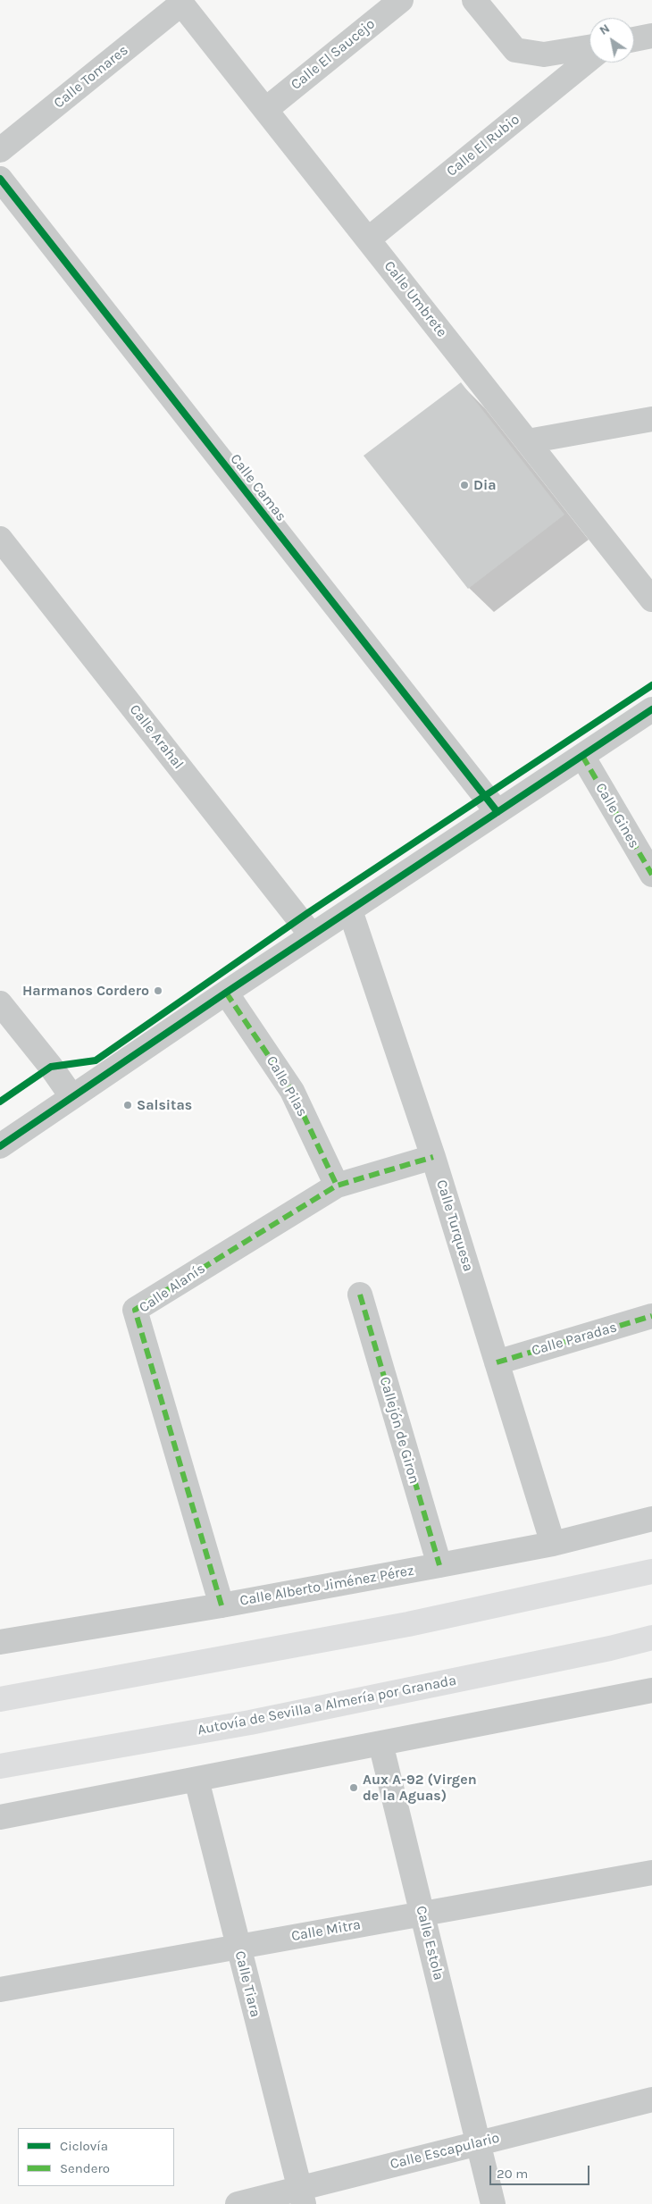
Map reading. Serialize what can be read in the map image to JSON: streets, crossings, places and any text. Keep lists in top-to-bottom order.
{
  "streets": {
    "highway": ["Autovía de Sevilla a Almería por Granada"],
    "street": [
      "Calle El Saucejo",
      "Calle Tomares",
      "Calle El Rubio",
      "Calle Umbrete",
      "Calle Camas",
      "Calle Arahal",
      "Calle Gines",
      "Calle Pilas",
      "Calle Turquesa",
      "Calle Alanís",
      "Calle Paradas",
      "Callejón de Giron",
      "Calle Alberto Jiménez Pérez",
      "Calle Mitra",
      "Calle Estola",
      "Calle Tiara",
      "Calle Escapulario"
    ]
  },
  "crossings": [
    ["Calle El Saucejo", "Calle Umbrete"],
    ["Calle Tomares", "Calle Umbrete"],
    ["Calle El Rubio", "Calle Umbrete"],
    ["Calle Pilas", "Calle Alanís"],
    ["Calle Turquesa", "Calle Alanís"],
    ["Calle Turquesa", "Calle Paradas"],
    ["Calle Turquesa", "Calle Alberto Jiménez Pérez"],
    ["Calle Alanís", "Calle Alberto Jiménez Pérez"],
    ["Callejón de Giron", "Calle Alberto Jiménez Pérez"],
    ["Calle Mitra", "Calle Estola"],
    ["Calle Mitra", "Calle Tiara"],
    ["Calle Estola", "Calle Escapulario"],
    ["Calle Tiara", "Calle Escapulario"]
  ],
  "places": [
    "Dia",
    "Harmanos Cordero",
    "Salsitas",
    "Aux A-92 (Virgen de la Aguas)"
  ],
  "legend": ["Ciclovía", "Sendero"],
  "scale_bar": "20 m",
  "north": "top left"
}
